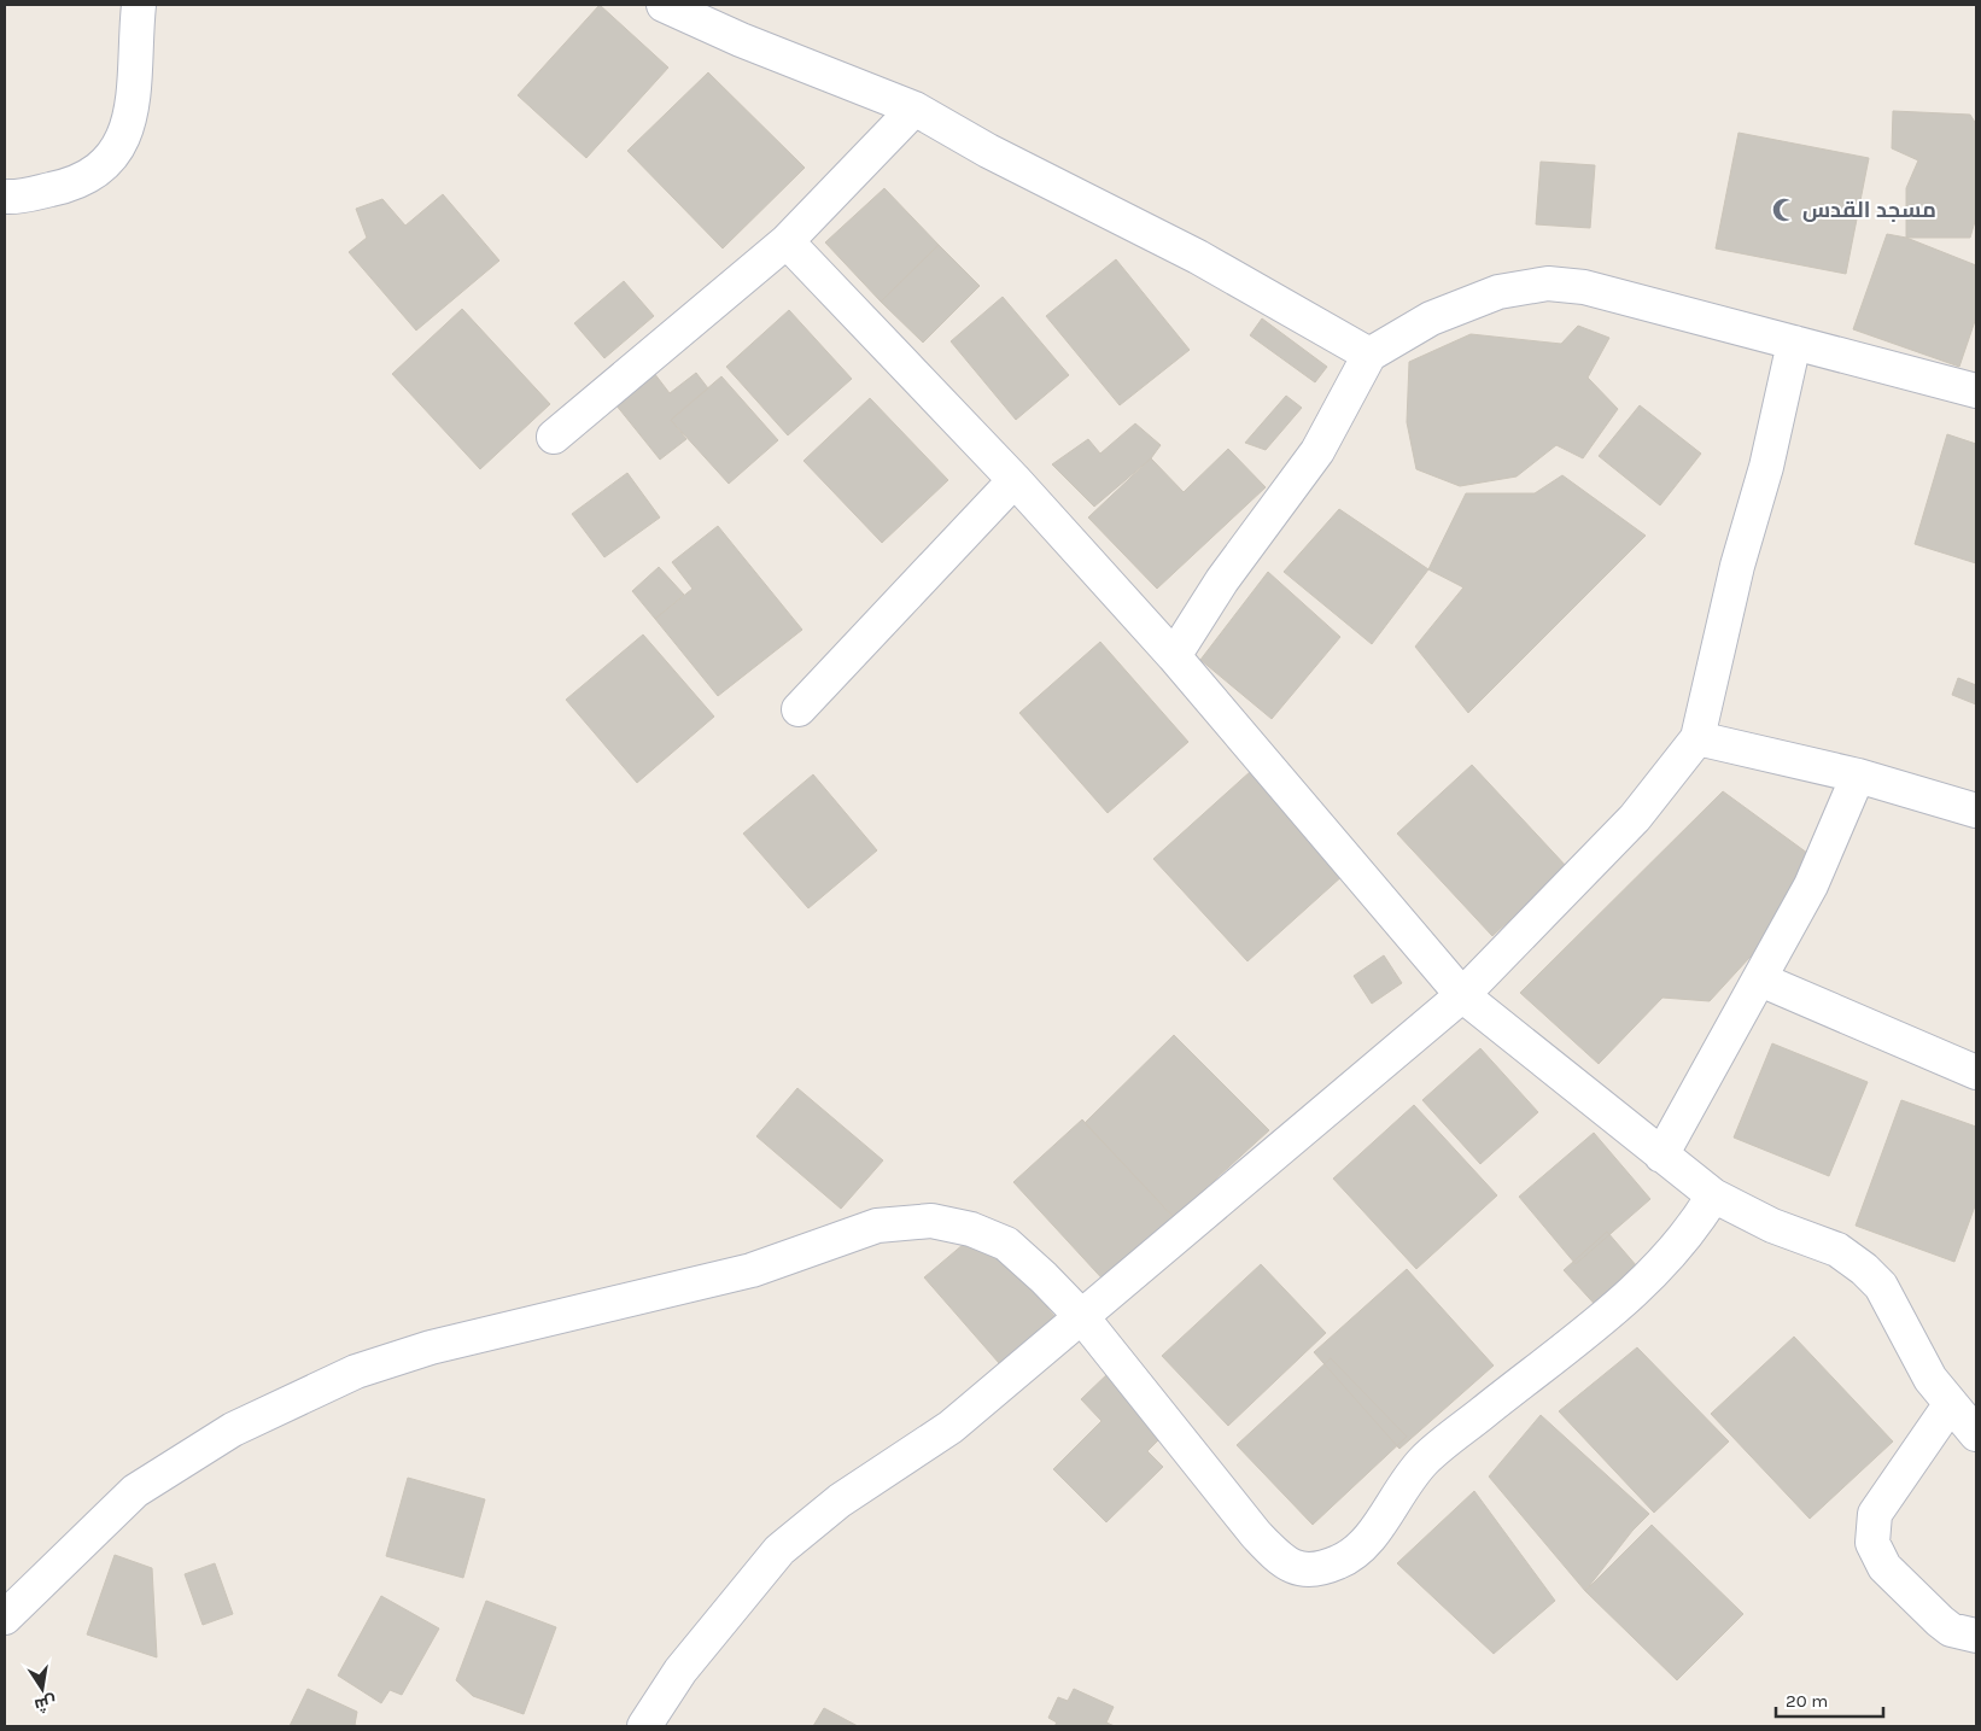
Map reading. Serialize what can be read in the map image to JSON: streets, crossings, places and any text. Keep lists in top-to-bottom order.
{
  "places": {
    "mosque": ["مسجد القدس"]
  },
  "scale_bar": "20 m",
  "north": "bottom"
}
